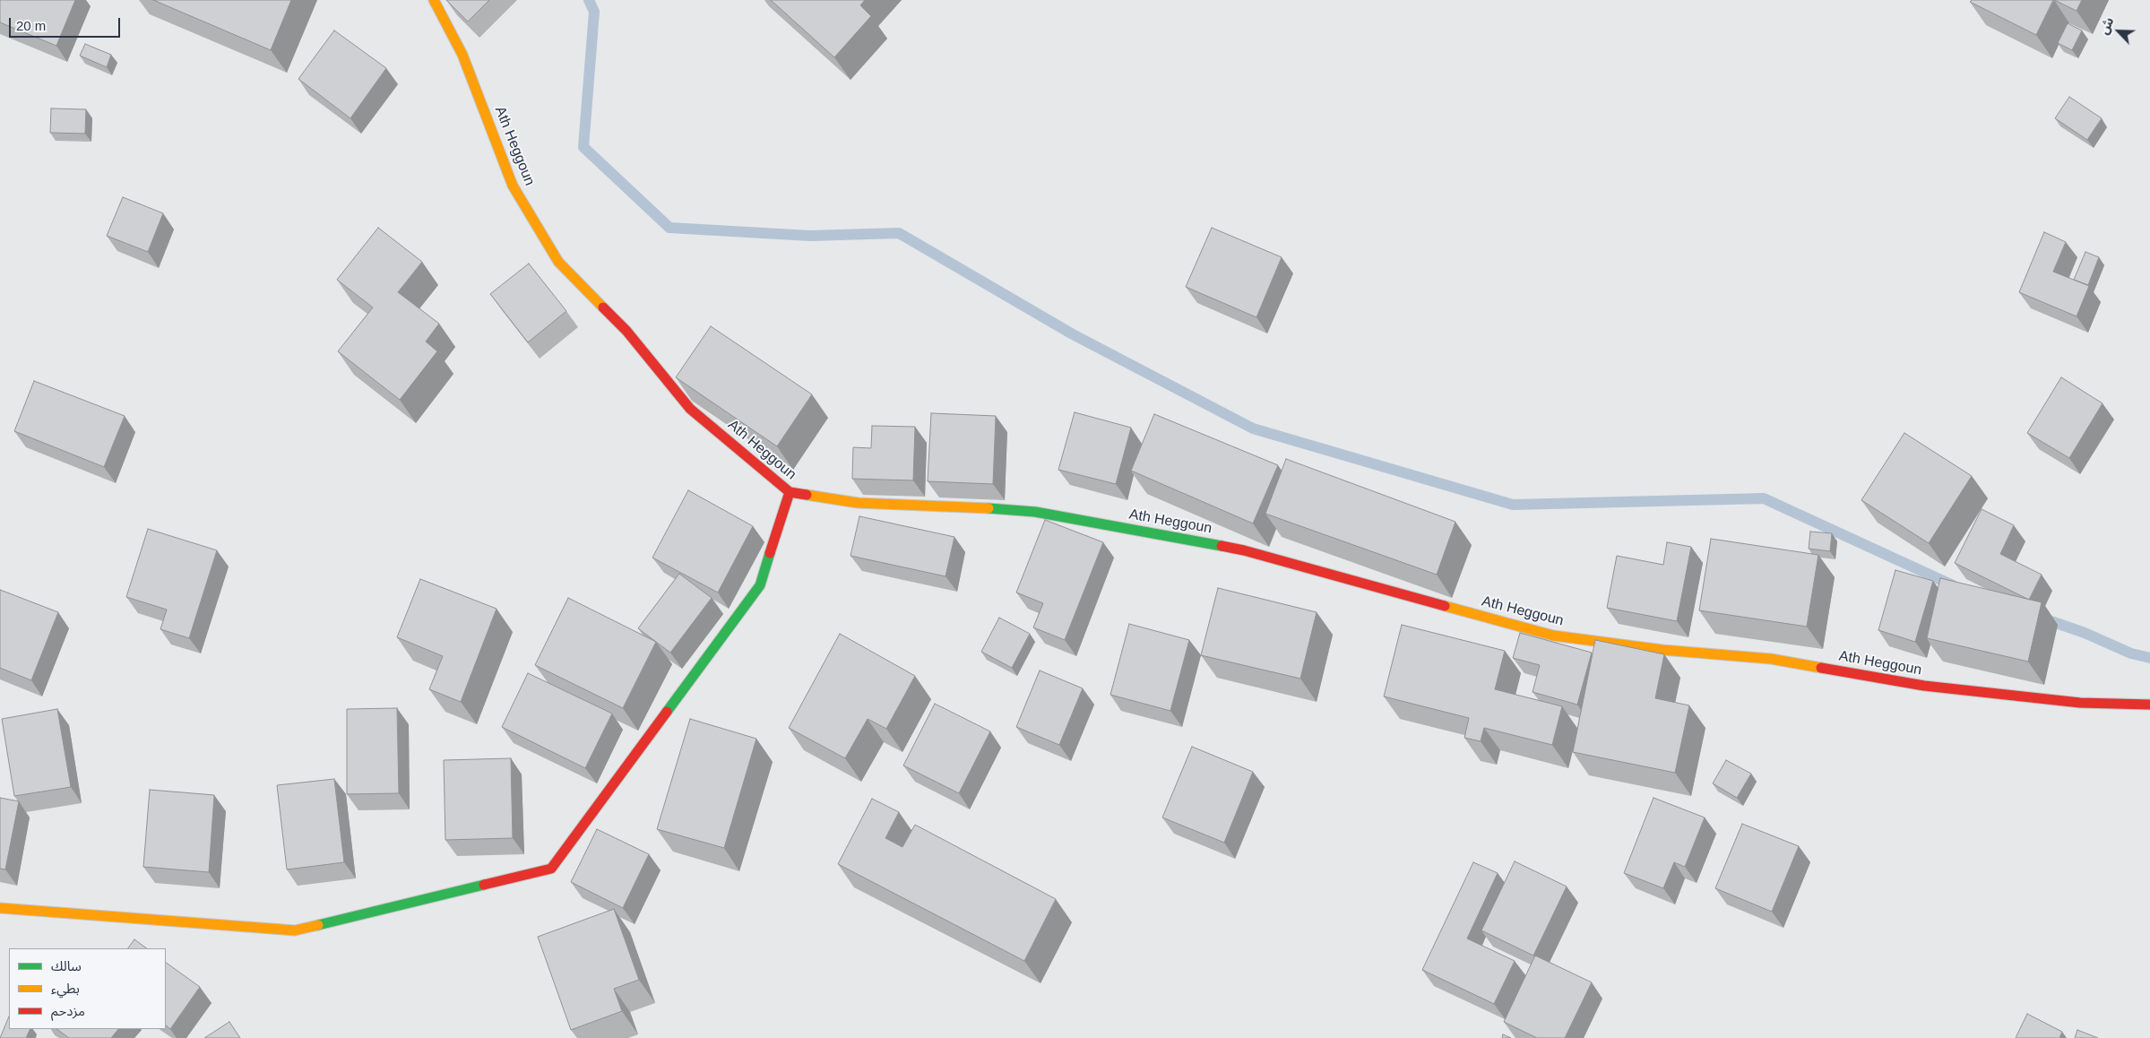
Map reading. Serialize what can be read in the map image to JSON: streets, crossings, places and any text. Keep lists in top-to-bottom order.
{
  "streets": {
    "street": ["Ath Heggoun"]
  },
  "legend": ["سالك", "بطيء", "مزدحم"],
  "scale_bar": "20 m",
  "north": "top left"
}
